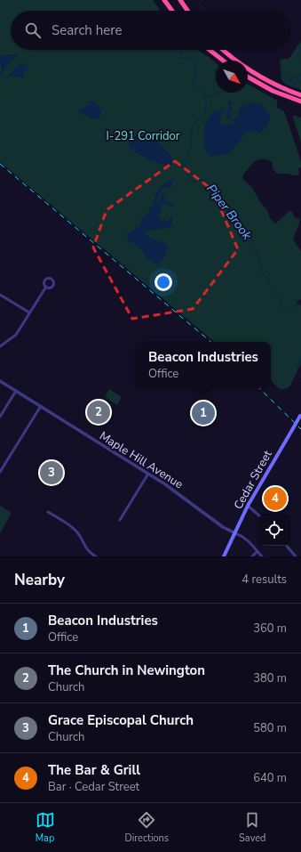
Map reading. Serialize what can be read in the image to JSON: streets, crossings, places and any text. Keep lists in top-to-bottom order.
{
  "streets": {
    "main road": ["Cedar Street"],
    "street": ["Maple Hill Avenue"]
  },
  "crossings": [
    ["Maple Hill Avenue", "Cedar Street"]
  ],
  "water": ["Piper Brook"],
  "parks": ["I-291 Corridor"],
  "north": "bottom right",
  "page": {
    "search": "Search here",
    "popup": ["Beacon Industries", "Office"],
    "pins": [
      "2",
      "1",
      "3",
      "4"
    ],
    "heading": ["Nearby", "4 results"],
    "list": [
      {
        "mark": "1",
        "name": "Beacon Industries",
        "note": "Office",
        "value": "360 m"
      },
      {
        "mark": "2",
        "name": "The Church in Newington",
        "note": "Church",
        "value": "380 m"
      },
      {
        "mark": "3",
        "name": "Grace Episcopal Church",
        "note": "Church",
        "value": "580 m"
      },
      {
        "mark": "4",
        "name": "The Bar & Grill",
        "note": "Bar · Cedar Street",
        "value": "640 m"
      }
    ],
    "nav": ["Map", "Directions", "Saved"]
  }
}
